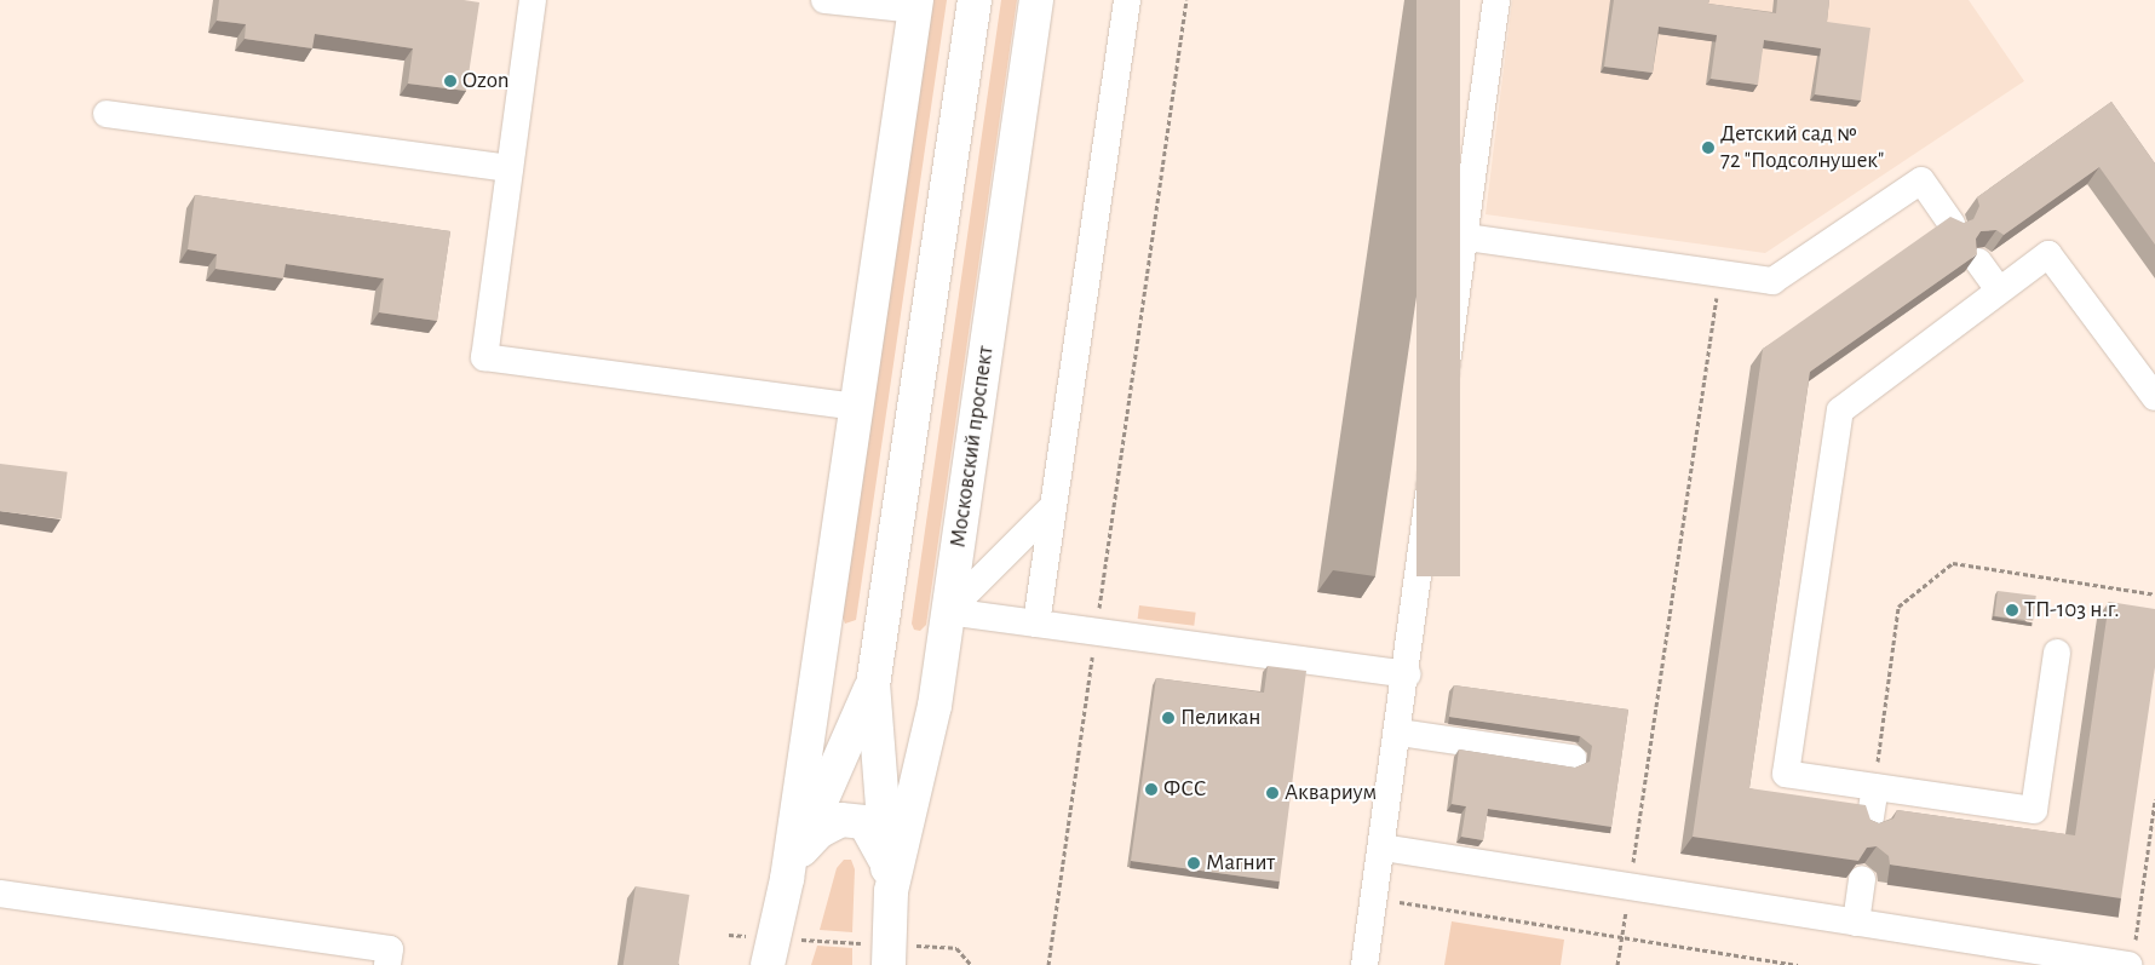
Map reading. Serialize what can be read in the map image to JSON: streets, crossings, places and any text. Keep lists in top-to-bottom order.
{
  "streets": {
    "main road": ["Московский проспект"]
  },
  "places": [
    "Ozon",
    "Детский сад № 72 \"Подсолнушек\"",
    "ТП-103 н.г.",
    "Пеликан",
    "ФСС",
    "Аквариум",
    "Магнит"
  ]
}
